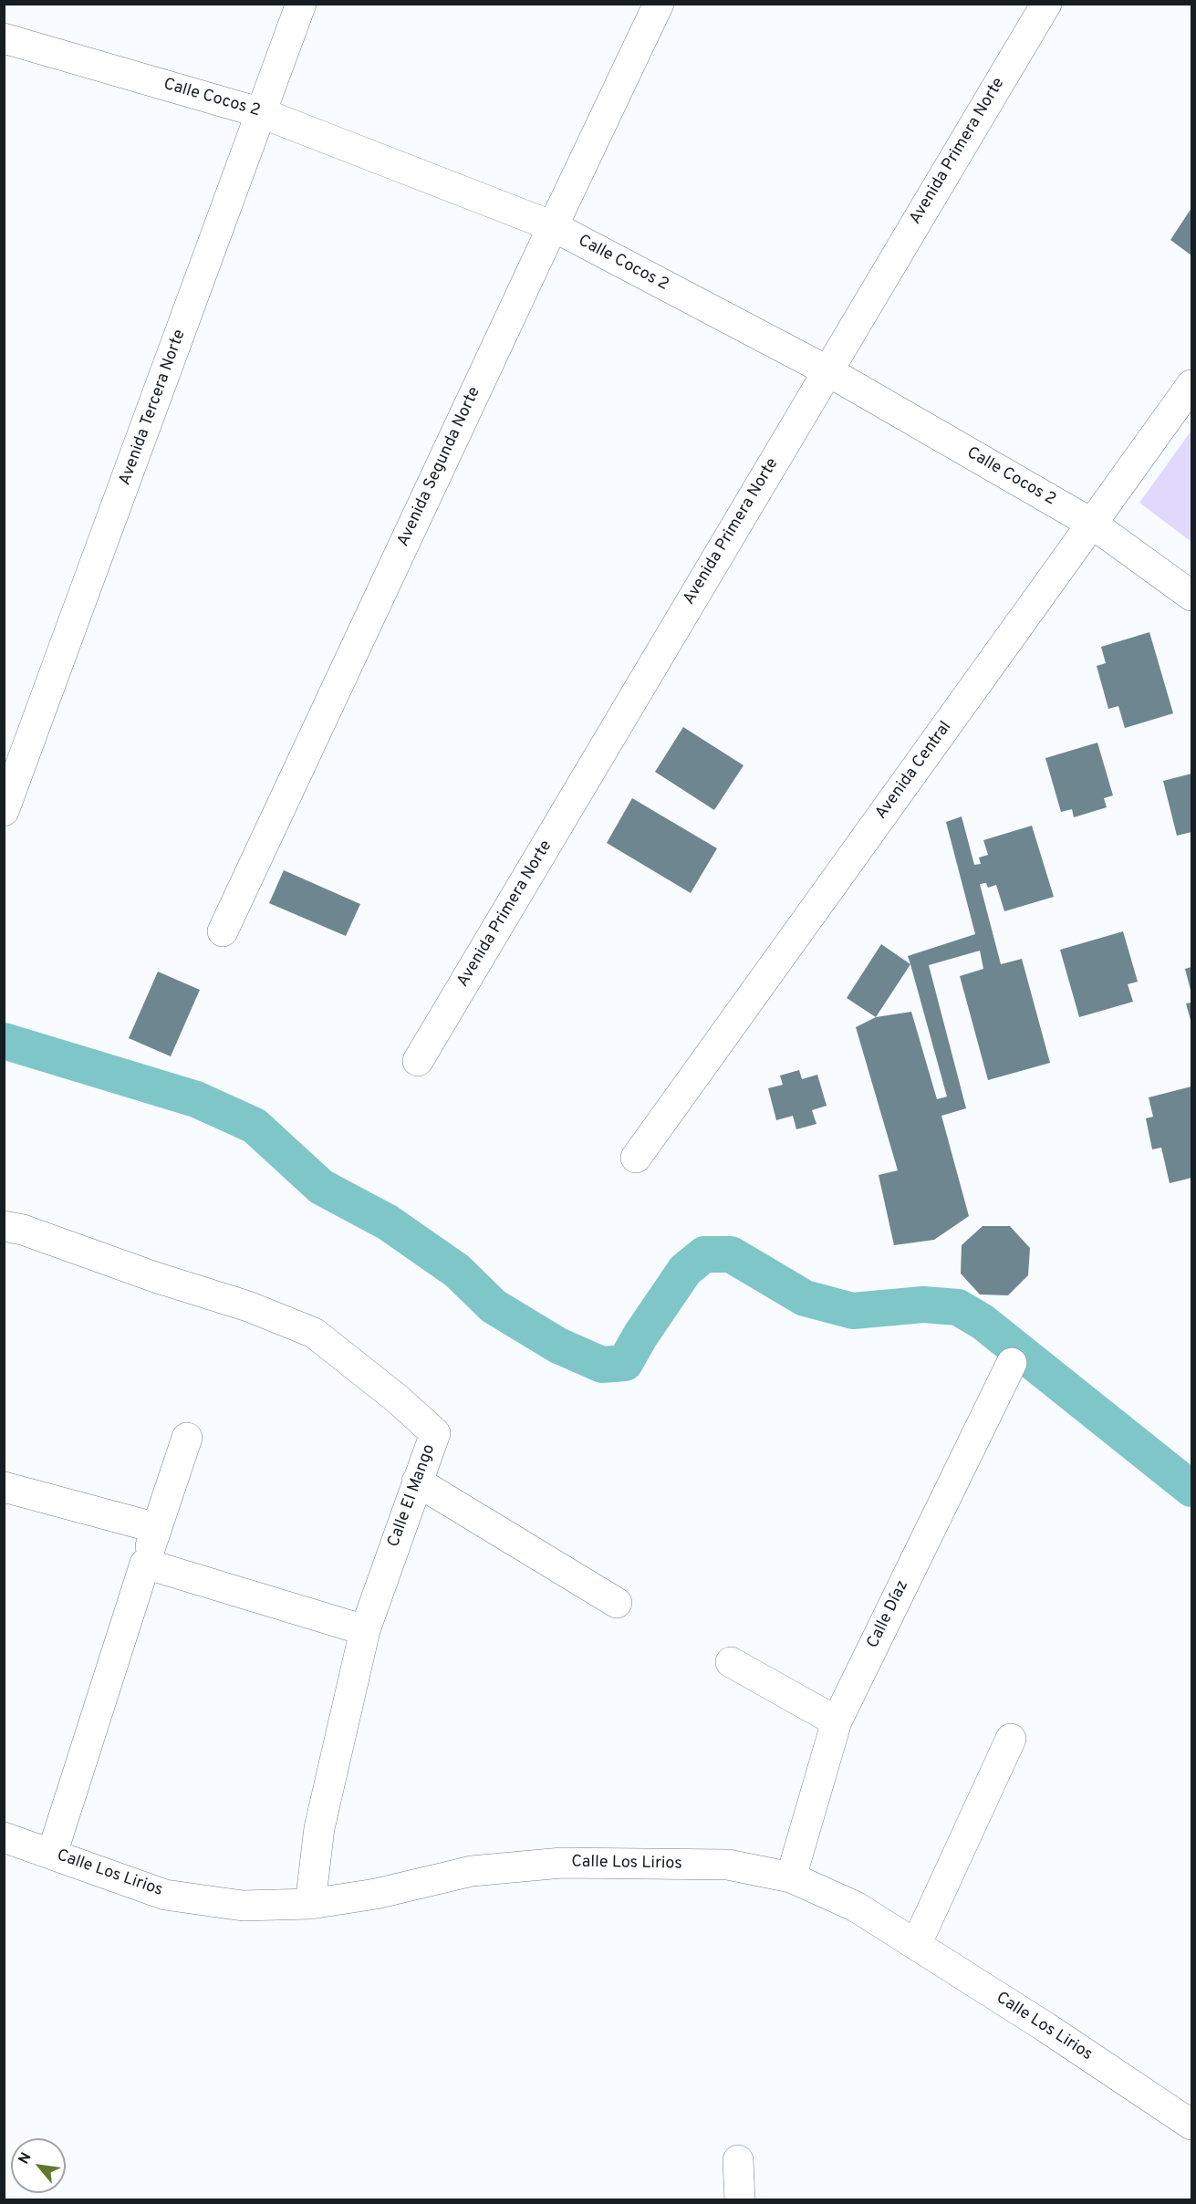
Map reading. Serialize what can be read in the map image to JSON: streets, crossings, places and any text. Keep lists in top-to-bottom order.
{
  "streets": {
    "street": [
      "Calle Cocos 2",
      "Avenida Primera Norte",
      "Avenida Tercera Norte",
      "Avenida Segunda Norte",
      "Avenida Central",
      "Calle El Mango",
      "Calle Díaz",
      "Calle Los Lirios"
    ]
  },
  "crossings": [
    ["Calle Cocos 2", "Avenida Primera Norte"],
    ["Calle Cocos 2", "Avenida Tercera Norte"],
    ["Calle Cocos 2", "Avenida Segunda Norte"],
    ["Calle Cocos 2", "Avenida Central"],
    ["Calle El Mango", "Calle Los Lirios"],
    ["Calle Díaz", "Calle Los Lirios"]
  ],
  "north": "top left"
}
